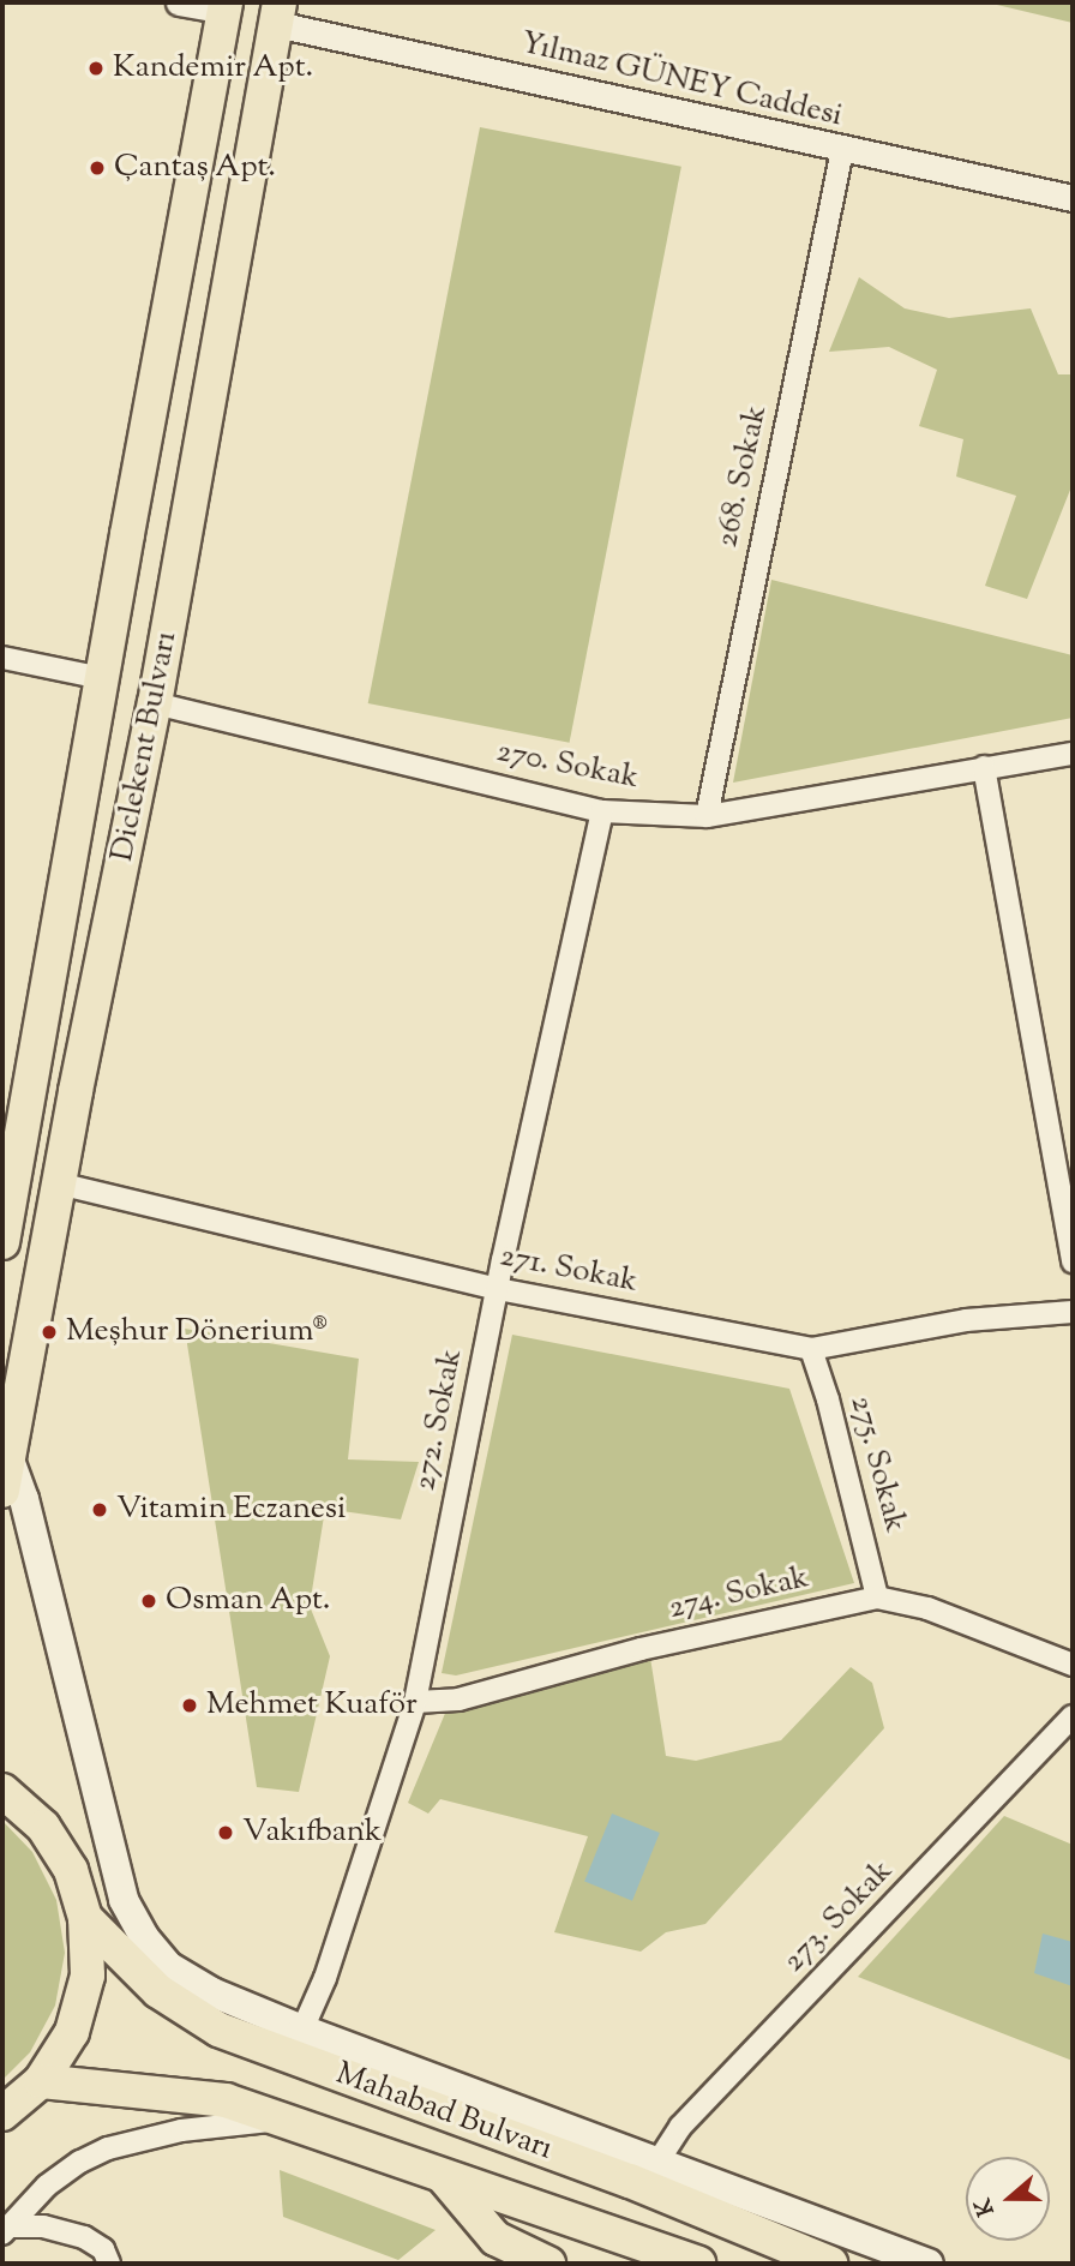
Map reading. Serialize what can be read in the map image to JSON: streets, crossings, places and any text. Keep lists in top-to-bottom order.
{
  "streets": {
    "main road": ["Diclekent Bulvarı", "Mahabad Bulvarı"],
    "street": [
      "Yılmaz GÜNEY Caddesi",
      "268. Sokak",
      "270. Sokak",
      "271. Sokak",
      "272. Sokak",
      "275. Sokak",
      "274. Sokak",
      "273. Sokak"
    ]
  },
  "crossings": [
    ["Yılmaz GÜNEY Caddesi", "268. Sokak"],
    ["Yılmaz GÜNEY Caddesi", "Diclekent Bulvarı"],
    ["268. Sokak", "270. Sokak"],
    ["Diclekent Bulvarı", "270. Sokak"],
    ["Diclekent Bulvarı", "271. Sokak"],
    ["270. Sokak", "272. Sokak"],
    ["271. Sokak", "272. Sokak"],
    ["271. Sokak", "275. Sokak"],
    ["272. Sokak", "274. Sokak"],
    ["275. Sokak", "274. Sokak"]
  ],
  "places": [
    "Kandemir Apt.",
    "Çantaş Apt.",
    "Meşhur Dönerium®",
    "Vitamin Eczanesi",
    "Osman Apt.",
    "Mehmet Kuaför",
    "Vakıfbank"
  ],
  "north": "left"
}
